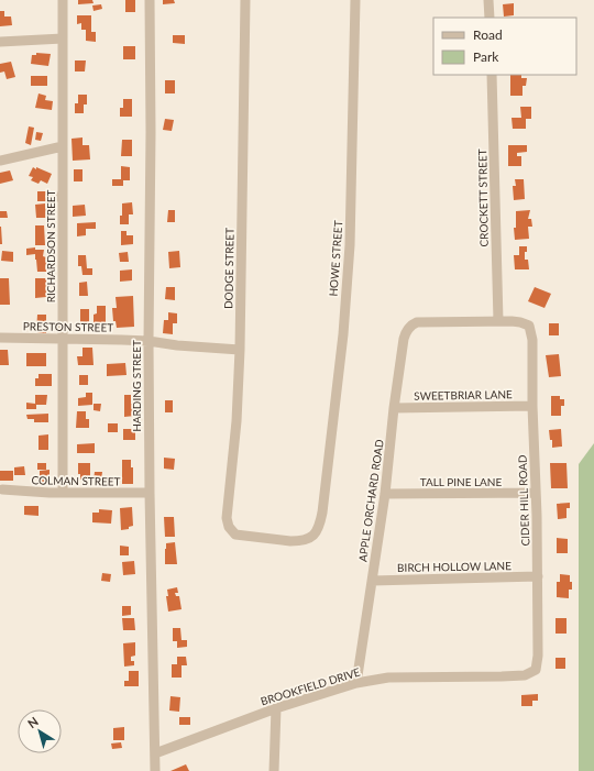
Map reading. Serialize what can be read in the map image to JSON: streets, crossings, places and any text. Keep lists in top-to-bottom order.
{
  "streets": {
    "street": [
      "CROCKETT STREET",
      "RICHARDSON STREET",
      "HOWE STREET",
      "DODGE STREET",
      "PRESTON STREET",
      "HARDING STREET",
      "SWEETBRIAR LANE",
      "COLMAN STREET",
      "TALL PINE LANE",
      "APPLE ORCHARD ROAD",
      "CIDER HILL ROAD",
      "BIRCH HOLLOW LANE",
      "BROOKFIELD DRIVE"
    ]
  },
  "crossings": [
    ["CROCKETT STREET", "APPLE ORCHARD ROAD"],
    ["CROCKETT STREET", "CIDER HILL ROAD"],
    ["RICHARDSON STREET", "PRESTON STREET"],
    ["RICHARDSON STREET", "COLMAN STREET"],
    ["HOWE STREET", "DODGE STREET"],
    ["DODGE STREET", "PRESTON STREET"],
    ["PRESTON STREET", "HARDING STREET"],
    ["HARDING STREET", "COLMAN STREET"],
    ["HARDING STREET", "BROOKFIELD DRIVE"],
    ["SWEETBRIAR LANE", "APPLE ORCHARD ROAD"],
    ["SWEETBRIAR LANE", "CIDER HILL ROAD"],
    ["TALL PINE LANE", "APPLE ORCHARD ROAD"],
    ["TALL PINE LANE", "CIDER HILL ROAD"],
    ["APPLE ORCHARD ROAD", "CIDER HILL ROAD"],
    ["APPLE ORCHARD ROAD", "BIRCH HOLLOW LANE"],
    ["APPLE ORCHARD ROAD", "BROOKFIELD DRIVE"],
    ["CIDER HILL ROAD", "BIRCH HOLLOW LANE"],
    ["CIDER HILL ROAD", "BROOKFIELD DRIVE"]
  ],
  "legend": ["Road", "Park"],
  "north": "top left"
}
